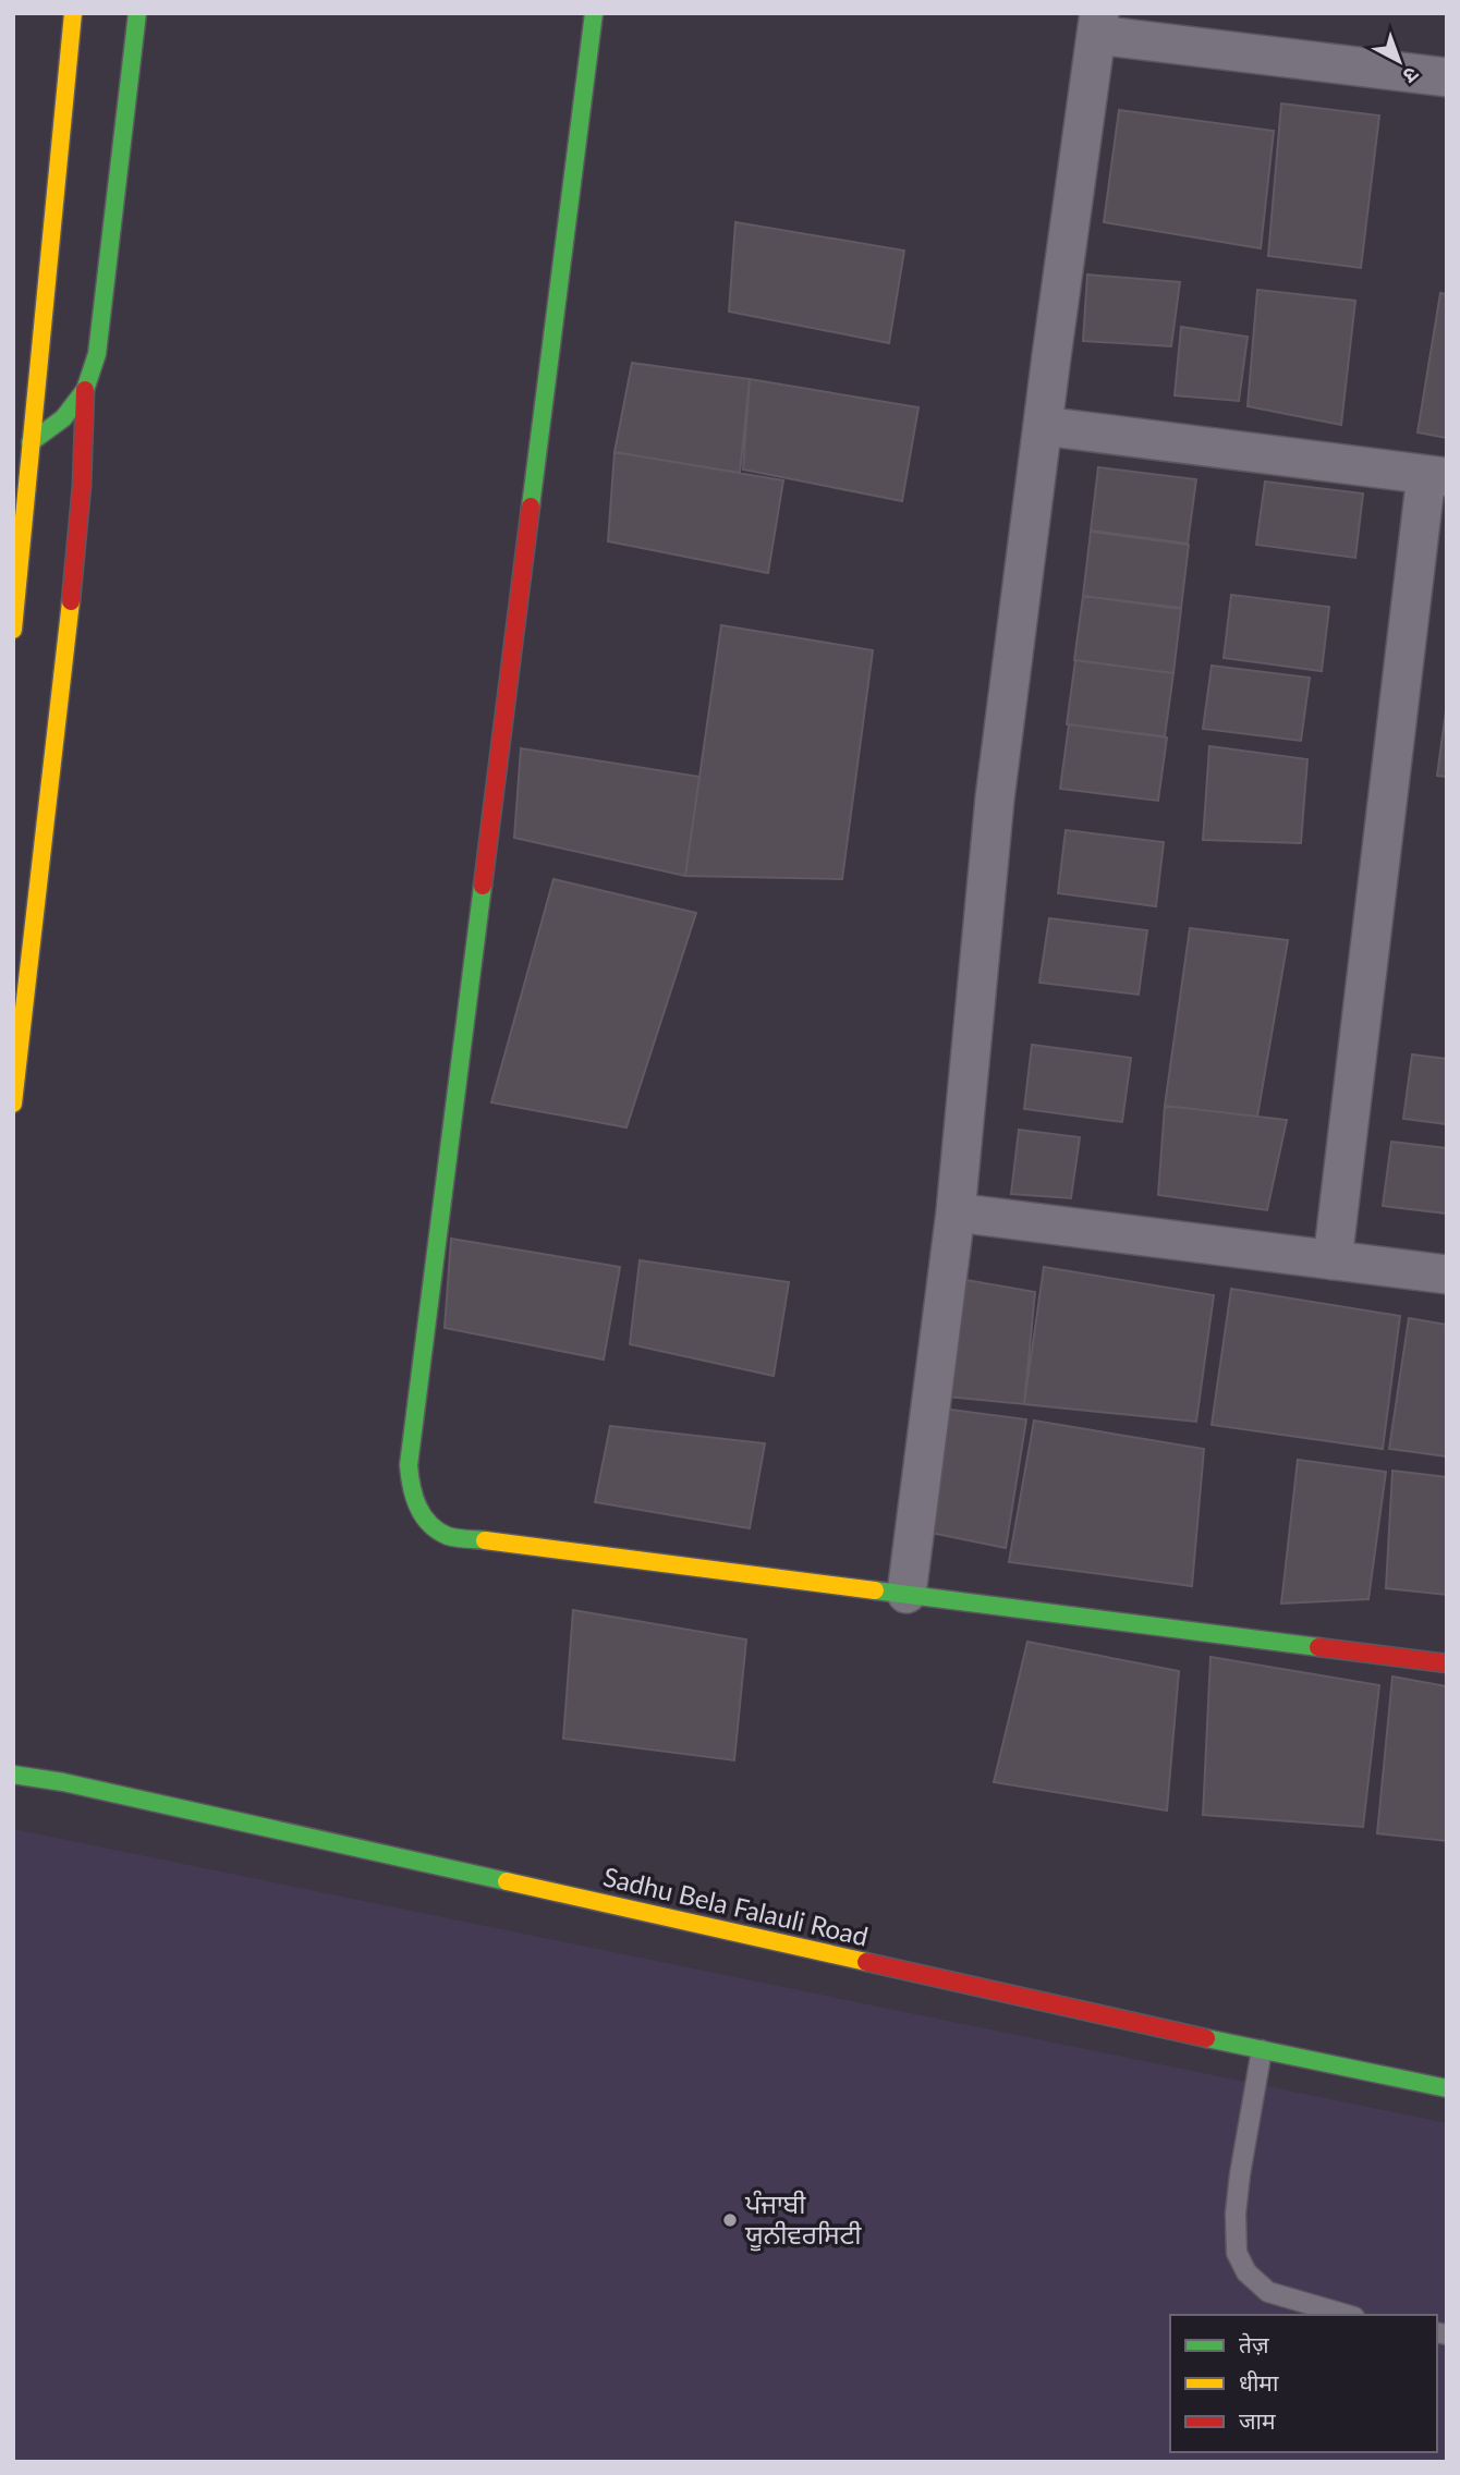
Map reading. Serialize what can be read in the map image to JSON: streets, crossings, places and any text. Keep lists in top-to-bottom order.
{
  "streets": {
    "main road": ["Sadhu Bela Falauli Road"]
  },
  "places": ["ਪੰਜਾਬੀ ਯੂਨੀਵਰਸਿਟੀ"],
  "legend": ["तेज़", "धीमा", "जाम"],
  "north": "bottom right"
}
